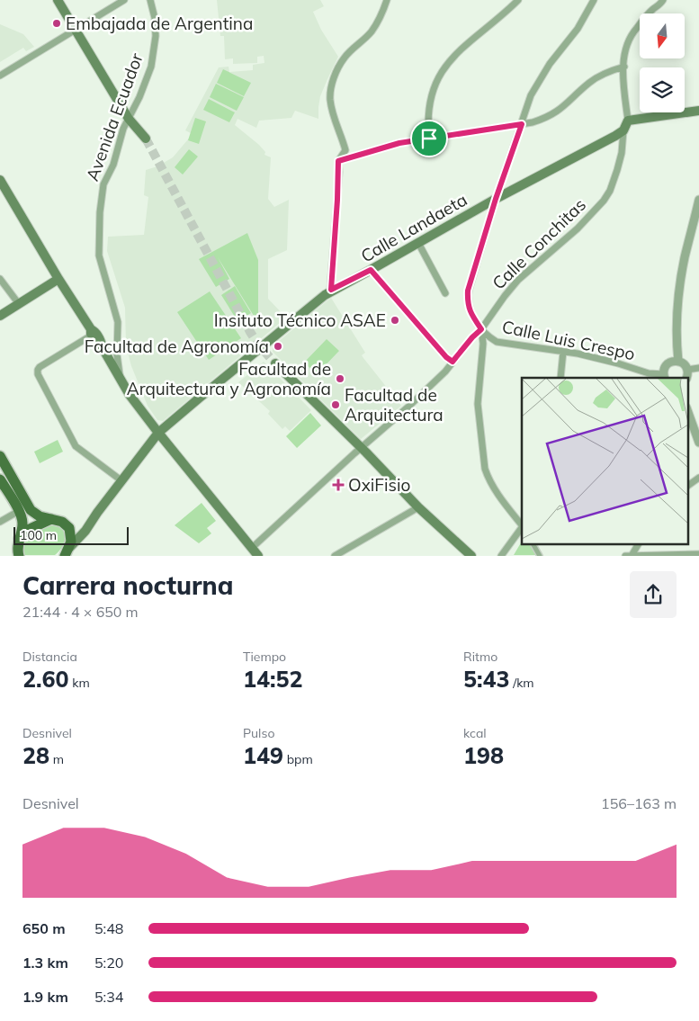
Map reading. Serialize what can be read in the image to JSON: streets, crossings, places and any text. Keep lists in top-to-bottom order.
{
  "streets": {
    "main road": ["Calle Landaeta"],
    "street": ["Avenida Ecuador", "Calle Conchitas", "Calle Luis Crespo"]
  },
  "crossings": [
    ["Calle Landaeta", "Calle Conchitas"],
    ["Calle Landaeta", "Calle Luis Crespo"],
    ["Calle Conchitas", "Calle Luis Crespo"]
  ],
  "places": {
    "other": [
      "Embajada de Argentina",
      "Insituto Técnico ASAE",
      "Facultad de Agronomía",
      "Facultad de Arquitectura y Agronomía",
      "Facultad de Arquitectura"
    ],
    "health": ["OxiFisio"]
  },
  "scale_bar": "100 m",
  "north": "bottom",
  "page": {
    "scale": "100 m",
    "heading": ["Carrera nocturna", "21:44 · 4 × 650 m"],
    "stats": [
      ["Distancia", "2.60 km"],
      ["Tiempo", "14:52"],
      ["Ritmo", "5:43 /km"],
      ["Desnivel", "28 m"],
      ["Pulso", "149 bpm"],
      ["kcal", "198"]
    ],
    "chart": ["Desnivel", "156–163 m"],
    "list": [
      {
        "name": "650 m",
        "note": "5:48"
      },
      {
        "name": "1.3 km",
        "note": "5:20"
      },
      {
        "name": "1.9 km",
        "note": "5:34"
      }
    ]
  }
}
